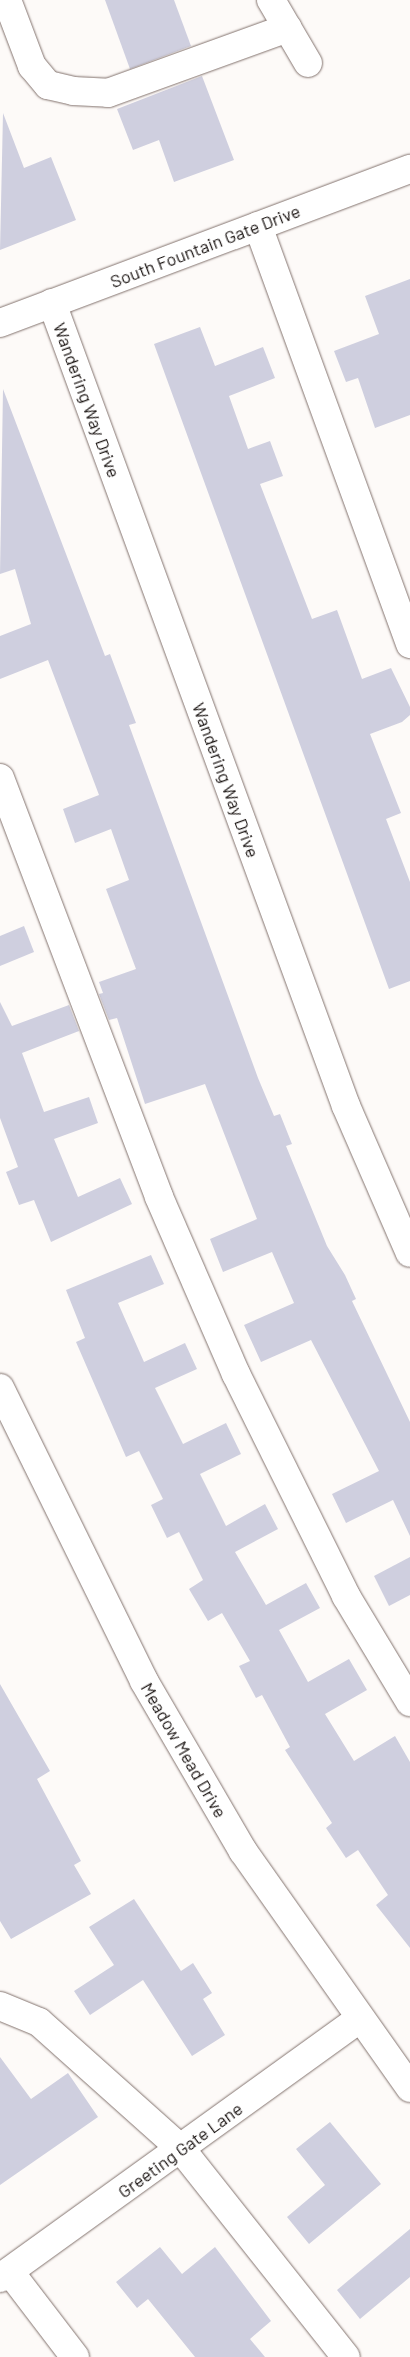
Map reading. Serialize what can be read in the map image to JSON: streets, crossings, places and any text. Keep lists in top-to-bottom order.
{
  "streets": {
    "street": [
      "South Fountain Gate Drive",
      "Wandering Way Drive",
      "Meadow Mead Drive",
      "Greeting Gate Lane"
    ]
  },
  "crossings": [
    ["South Fountain Gate Drive", "Wandering Way Drive"],
    ["Meadow Mead Drive", "Greeting Gate Lane"]
  ]
}
